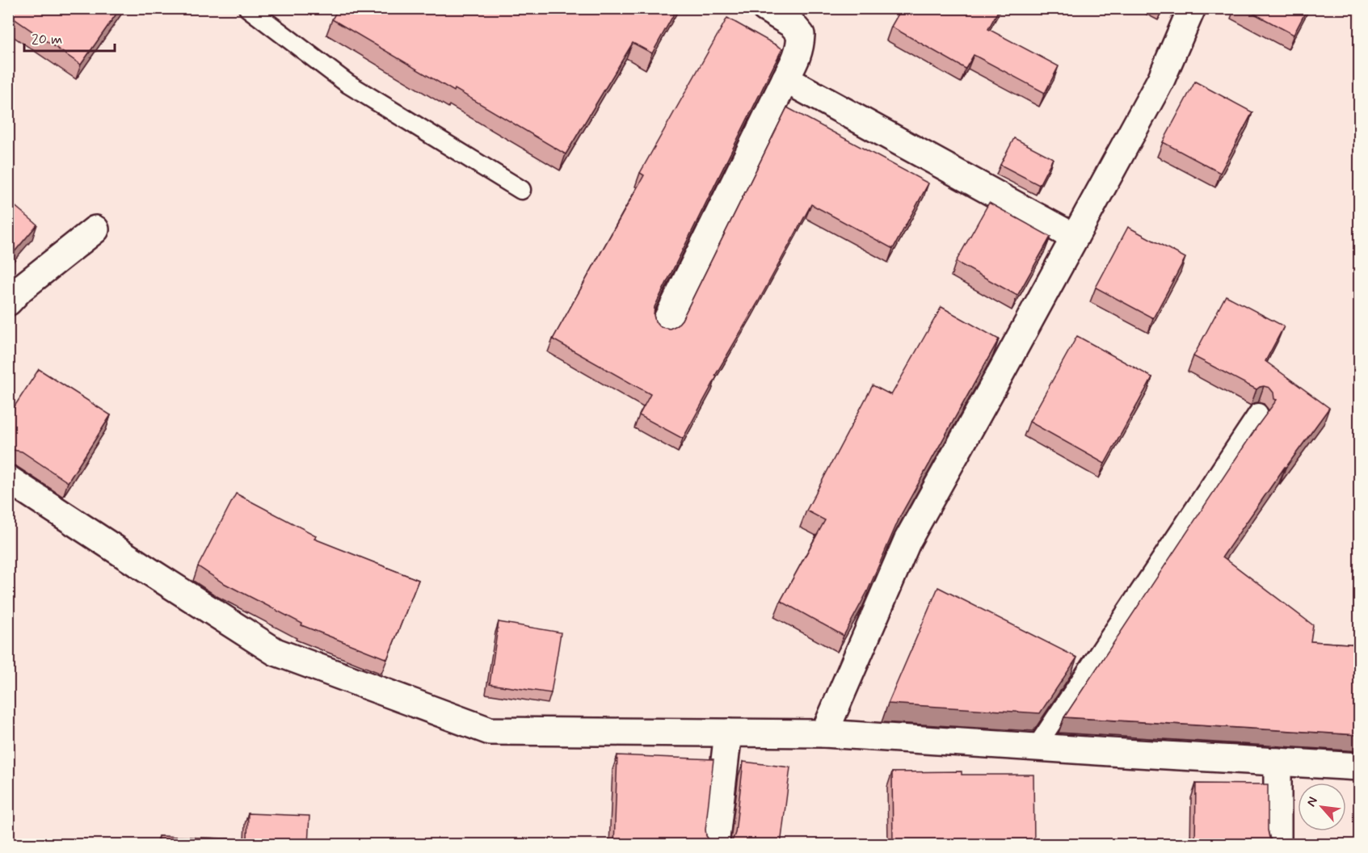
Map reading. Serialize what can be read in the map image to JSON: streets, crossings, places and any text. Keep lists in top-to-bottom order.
{
  "scale_bar": "20 m",
  "north": "top left"
}
